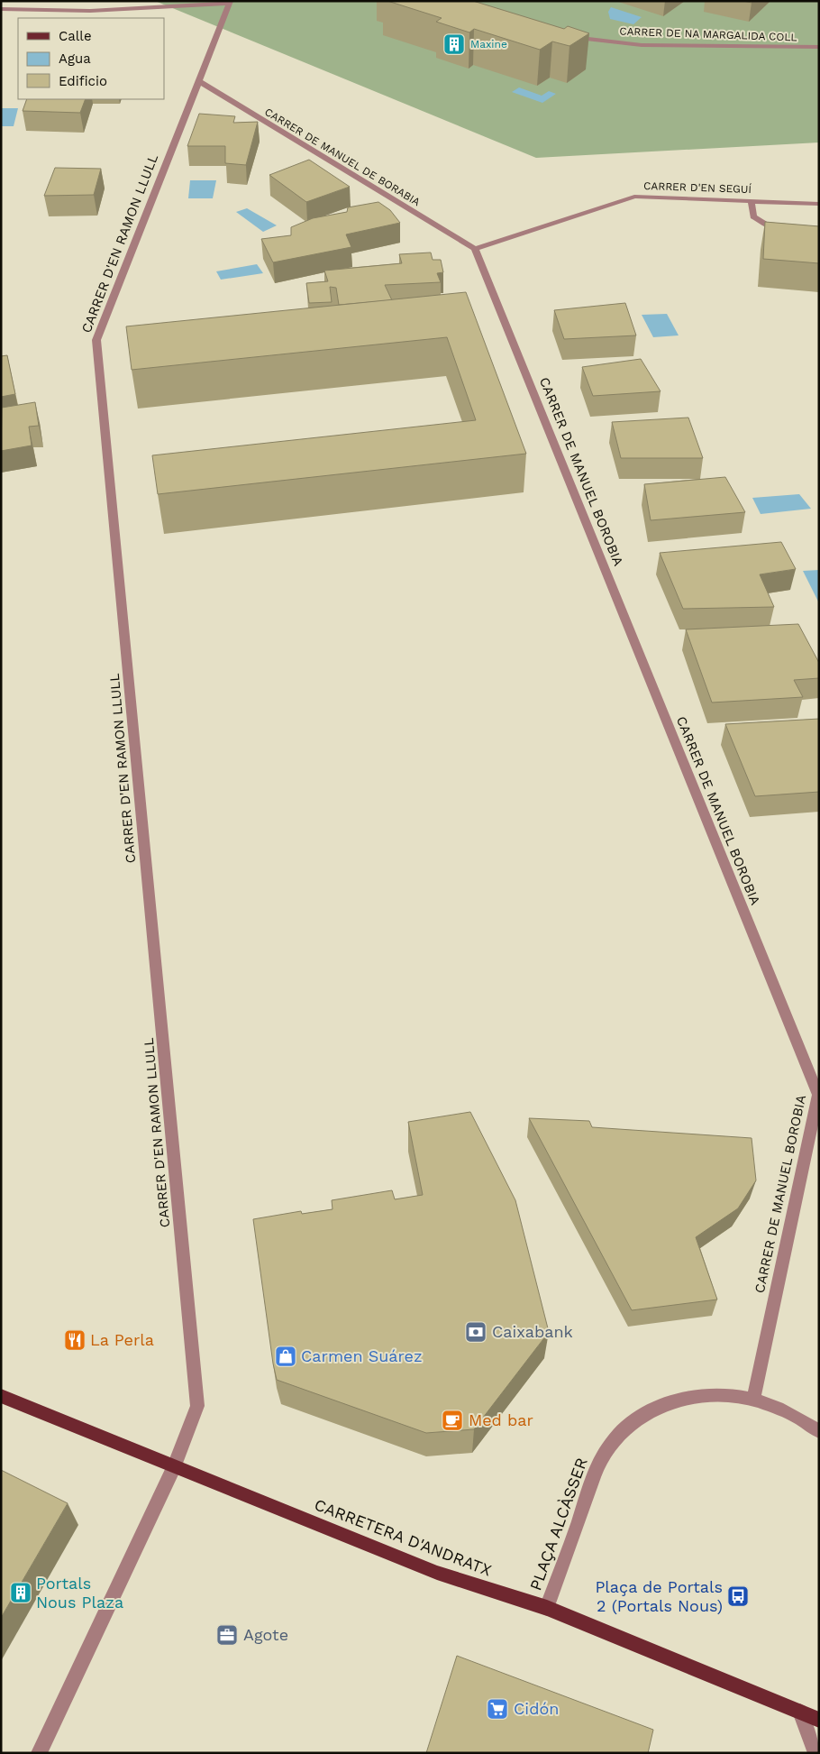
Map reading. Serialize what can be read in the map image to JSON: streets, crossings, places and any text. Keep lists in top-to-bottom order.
{
  "streets": {
    "main road": ["CARRETERA D'ANDRATX"],
    "street": [
      "CARRER DE NA MARGALIDA COLL",
      "CARRER DE MANUEL DE BORABIA",
      "CARRER D'EN SEGUÍ",
      "CARRER D'EN RAMON LLULL",
      "CARRER DE MANUEL BOROBIA",
      "PLAÇA ALCÀSSER"
    ]
  },
  "crossings": [
    ["CARRER DE MANUEL DE BORABIA", "CARRER D'EN SEGUÍ"],
    ["CARRER DE MANUEL DE BORABIA", "CARRER D'EN RAMON LLULL"],
    ["CARRER DE MANUEL DE BORABIA", "CARRER DE MANUEL BOROBIA"],
    ["CARRER D'EN SEGUÍ", "CARRER DE MANUEL BOROBIA"],
    ["CARRER D'EN RAMON LLULL", "CARRETERA D'ANDRATX"],
    ["CARRER DE MANUEL BOROBIA", "PLAÇA ALCÀSSER"],
    ["PLAÇA ALCÀSSER", "CARRETERA D'ANDRATX"]
  ],
  "places": {
    "building": ["Maxine", "Portals Nous Plaza"],
    "bank": ["Caixabank"],
    "restaurant": ["La Perla"],
    "shop": ["Carmen Suárez"],
    "cafe": ["Med bar"],
    "bus stop": ["Plaça de Portals 2 (Portals Nous)"],
    "office": ["Agote"],
    "supermarket": ["Cidón"]
  },
  "legend": ["Calle", "Agua", "Edificio"]
}
